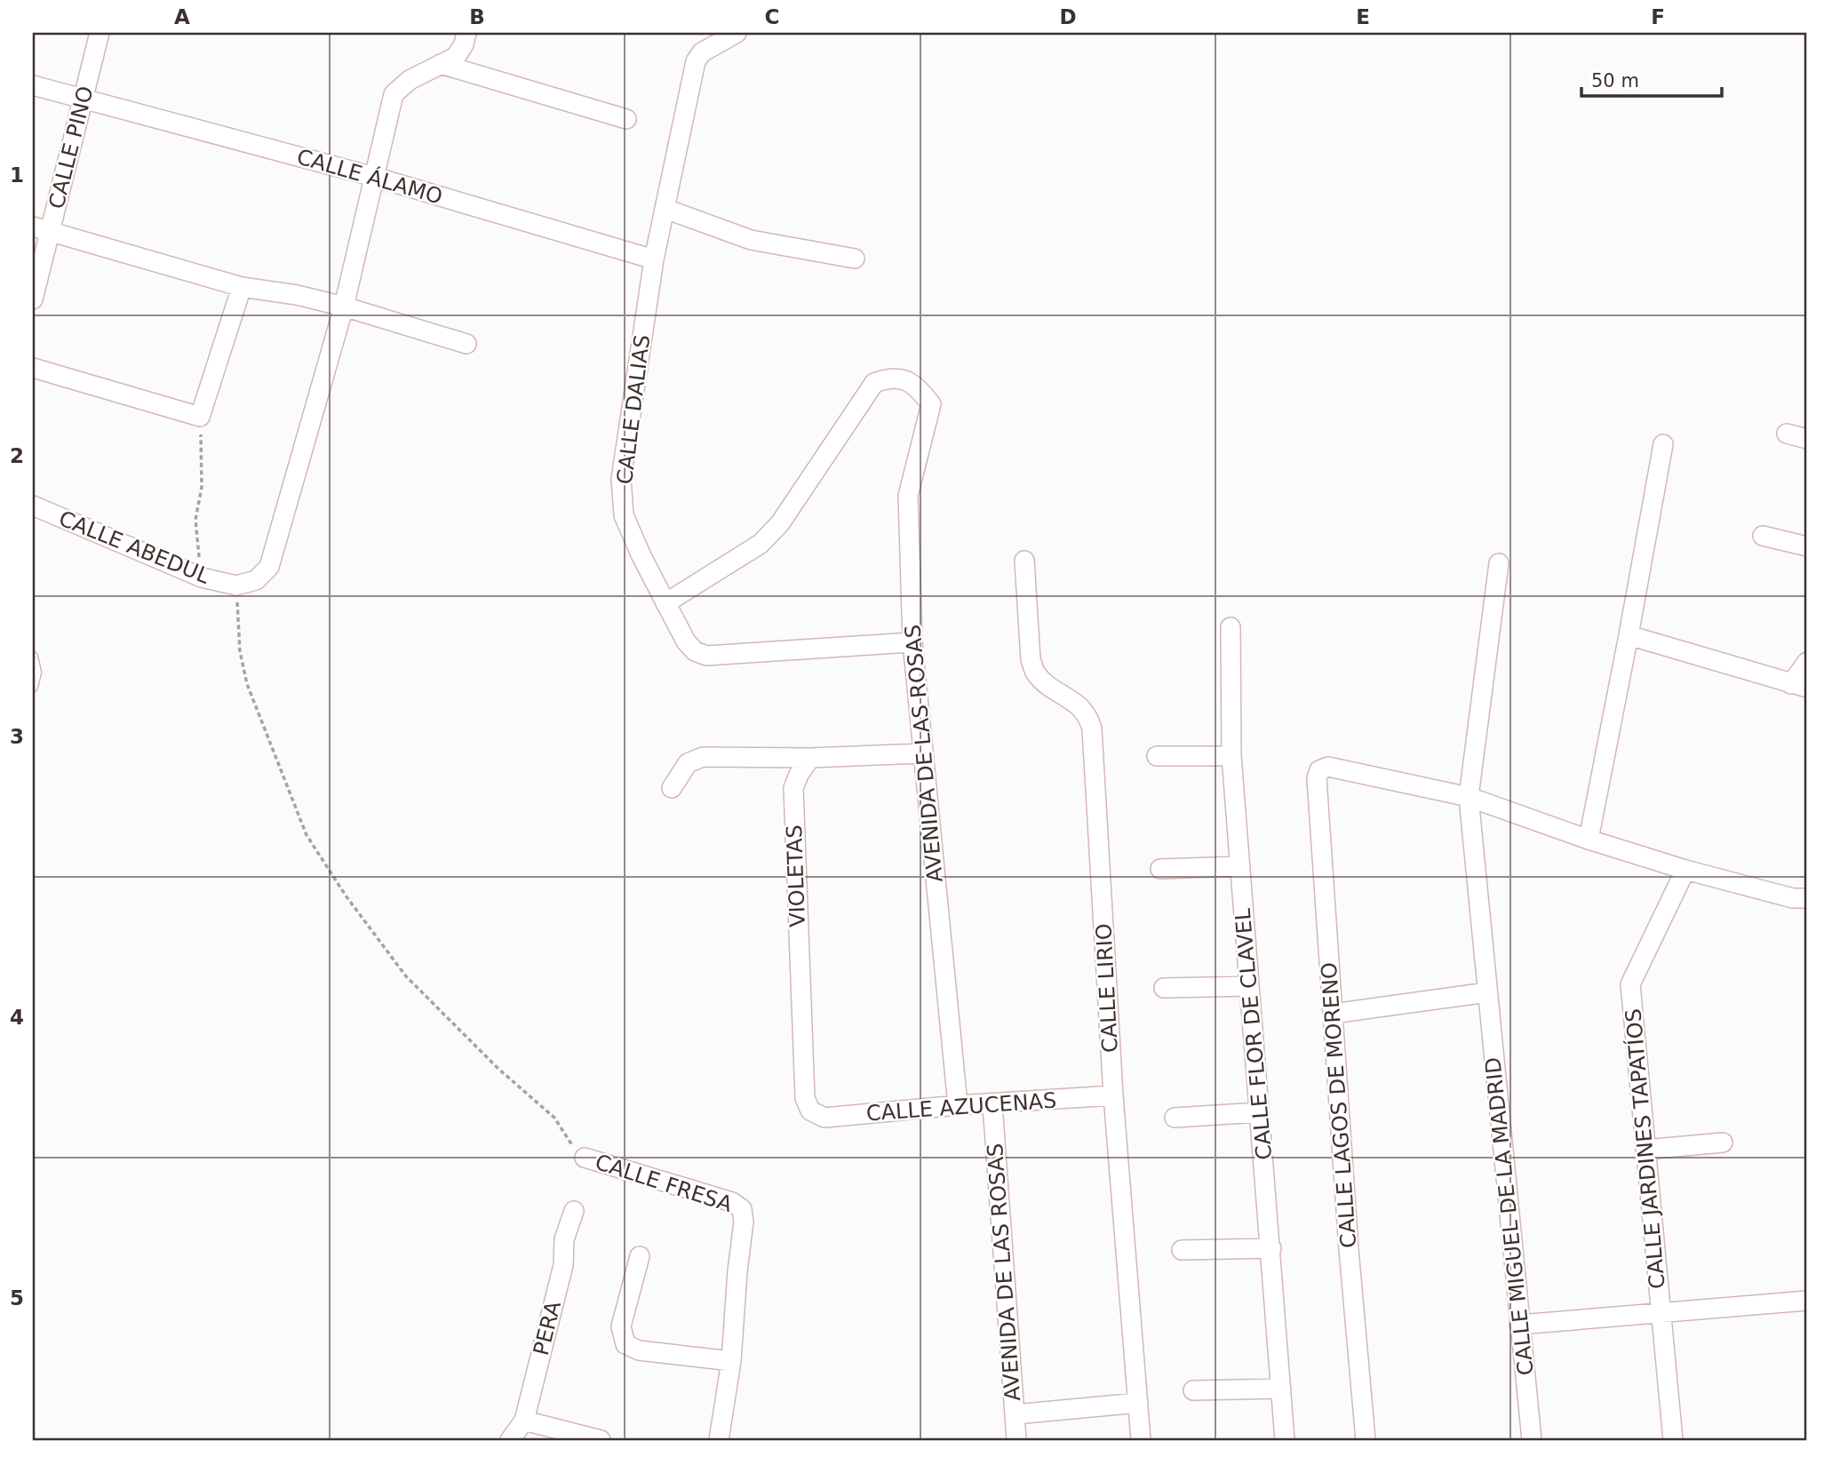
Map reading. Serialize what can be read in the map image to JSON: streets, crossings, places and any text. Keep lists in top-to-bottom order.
{
  "streets": {
    "street": [
      "CALLE PINO",
      "CALLE ÁLAMO",
      "CALLE DALIAS",
      "CALLE ABEDUL",
      "AVENIDA DE LAS ROSAS",
      "VIOLETAS",
      "CALLE LIRIO",
      "CALLE FLOR DE CLAVEL",
      "CALLE LAGOS DE MORENO",
      "CALLE AZUCENAS",
      "CALLE JARDINES TAPATÍOS",
      "CALLE FRESA",
      "CALLE MIGUEL DE LA MADRID",
      "PERA"
    ]
  },
  "crossings": [
    ["CALLE PINO", "CALLE ÁLAMO"],
    ["CALLE ÁLAMO", "CALLE DALIAS"],
    ["CALLE DALIAS", "AVENIDA DE LAS ROSAS"],
    ["AVENIDA DE LAS ROSAS", "CALLE AZUCENAS"],
    ["VIOLETAS", "CALLE AZUCENAS"],
    ["CALLE LIRIO", "CALLE AZUCENAS"],
    ["CALLE LAGOS DE MORENO", "CALLE MIGUEL DE LA MADRID"]
  ],
  "scale_bar": "50 m",
  "grid": {
    "columns": [
      "A",
      "B",
      "C",
      "D",
      "E",
      "F"
    ],
    "rows": [
      "1",
      "2",
      "3",
      "4",
      "5"
    ]
  }
}
